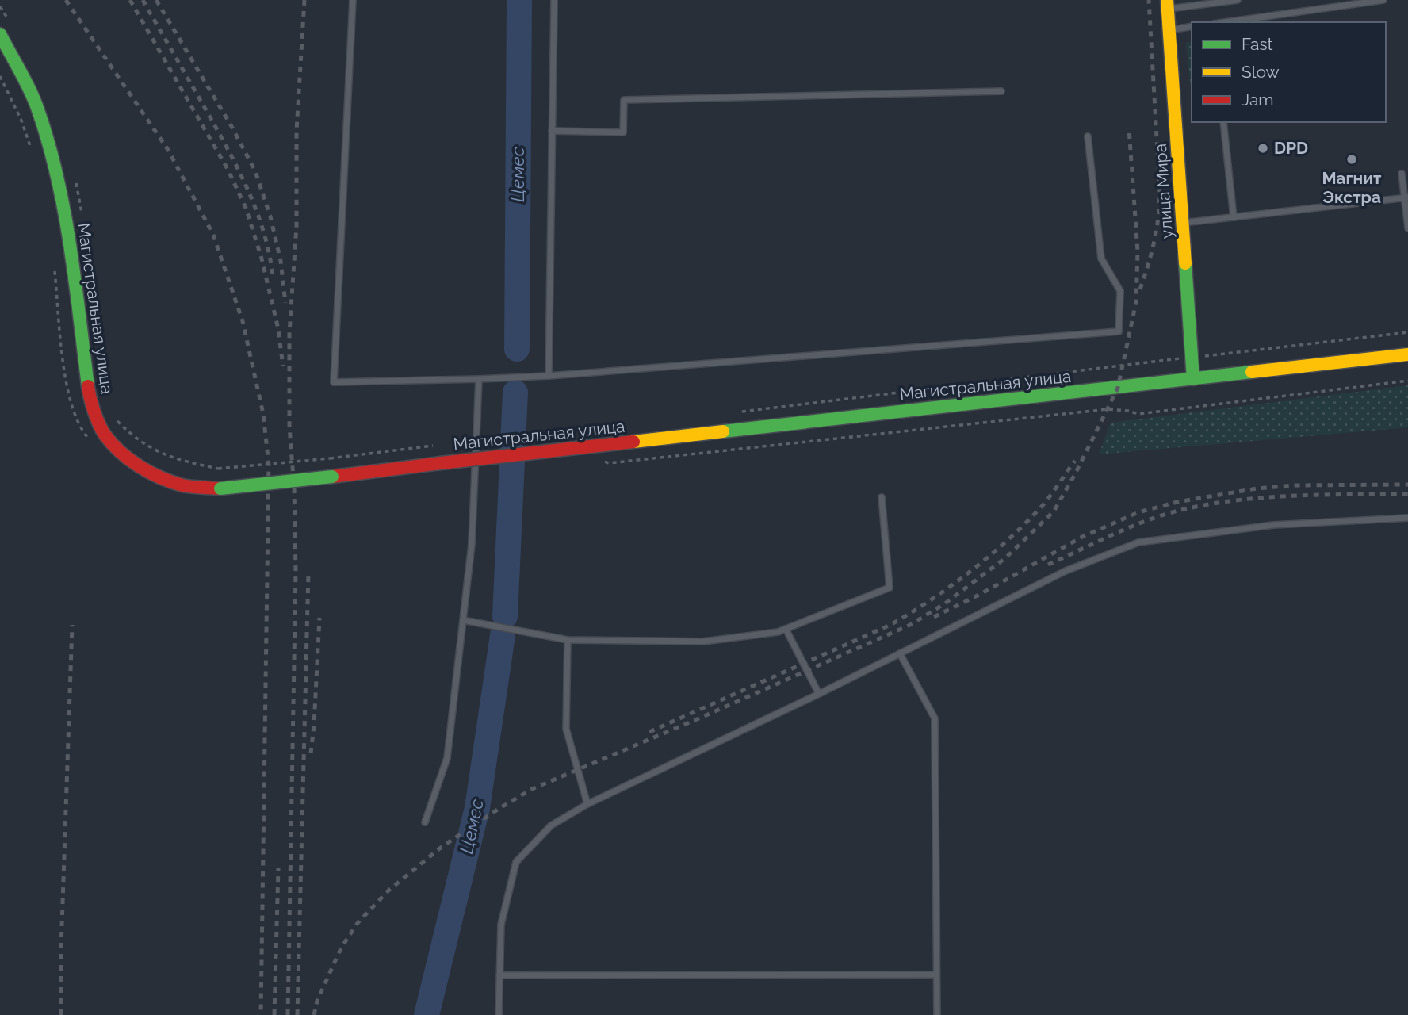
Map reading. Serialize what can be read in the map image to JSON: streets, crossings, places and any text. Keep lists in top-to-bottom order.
{
  "streets": {
    "main road": ["улица Мира", "Магистральная улица"]
  },
  "crossings": [
    ["улица Мира", "Магистральная улица"]
  ],
  "water": ["Цемес"],
  "places": ["DPD", "Магнит Экстра"],
  "legend": ["Fast", "Slow", "Jam"]
}
